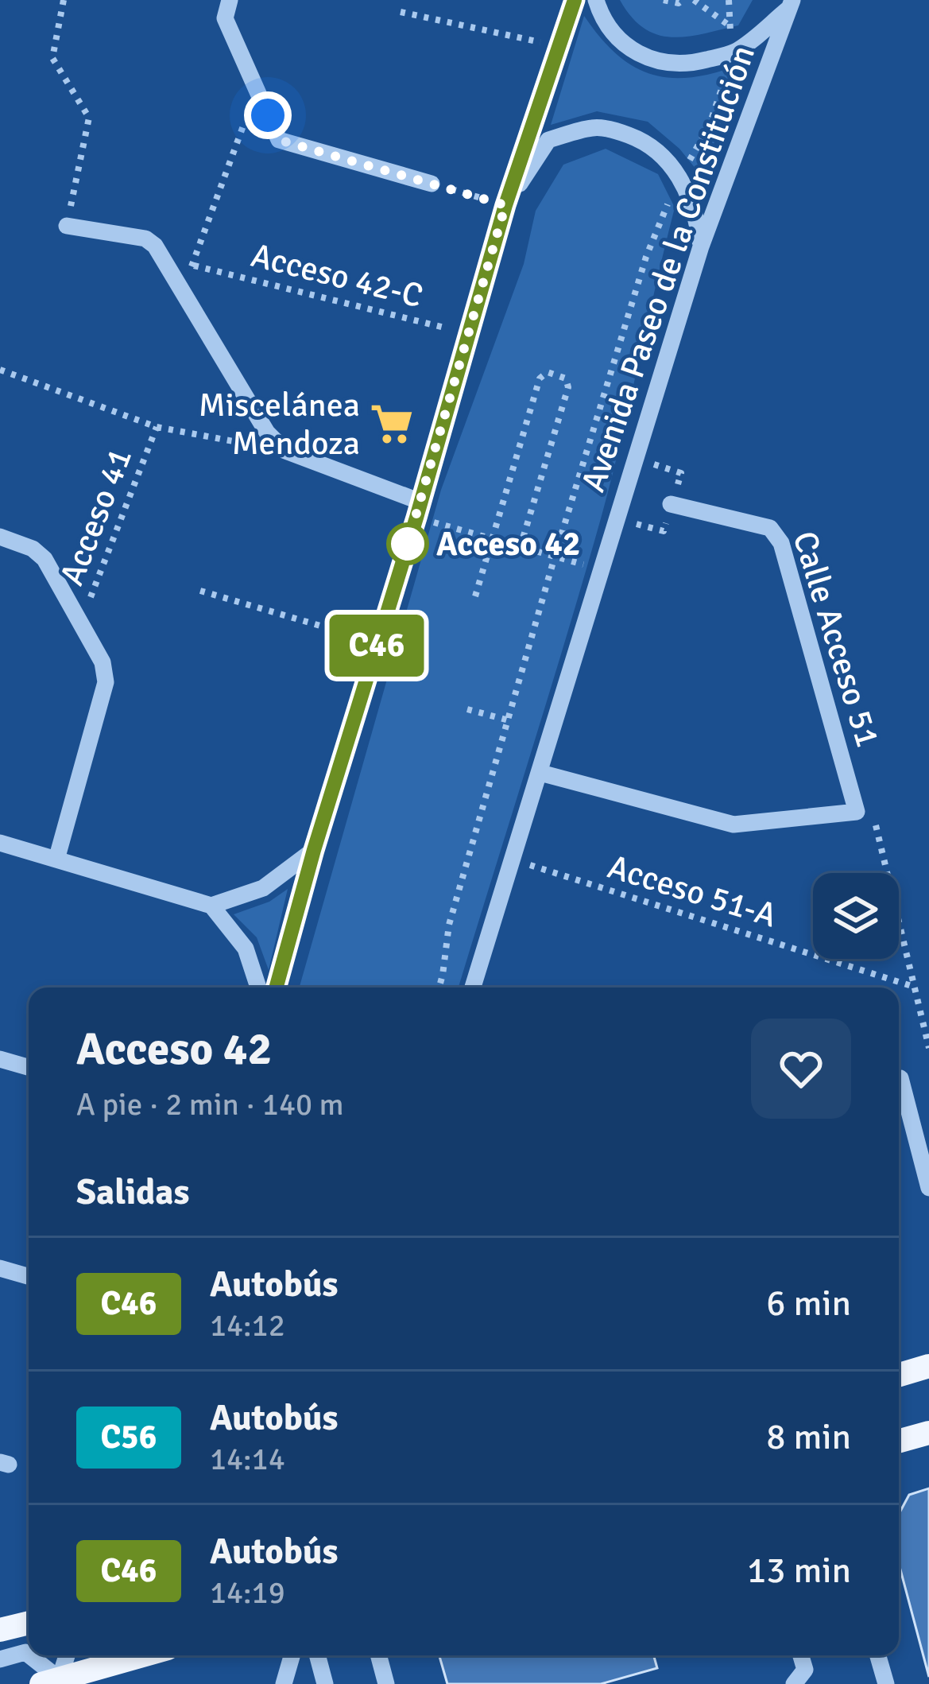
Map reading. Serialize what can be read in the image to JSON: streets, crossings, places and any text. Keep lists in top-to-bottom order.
{
  "streets": {
    "street": ["Avenida Paseo de la Constitución", "Calle Acceso 51"],
    "path": ["Acceso 42-C", "Acceso 41", "Acceso 51-A"]
  },
  "crossings": [
    ["Avenida Paseo de la Constitución", "Acceso 51-A"]
  ],
  "places": {
    "supermarket": ["Miscelánea Mendoza"],
    "other": ["Acceso 42"]
  },
  "lines": ["bus line C46"],
  "page": {
    "on_map": "C46",
    "heading": [
      ["Acceso 42", "A pie · 2 min · 140 m"],
      "Salidas"
    ],
    "list": [
      {
        "mark": "C46",
        "name": "Autobús",
        "note": "14:12",
        "value": "6 min"
      },
      {
        "mark": "C56",
        "name": "Autobús",
        "note": "14:14",
        "value": "8 min"
      },
      {
        "mark": "C46",
        "name": "Autobús",
        "note": "14:19",
        "value": "13 min"
      }
    ]
  }
}
